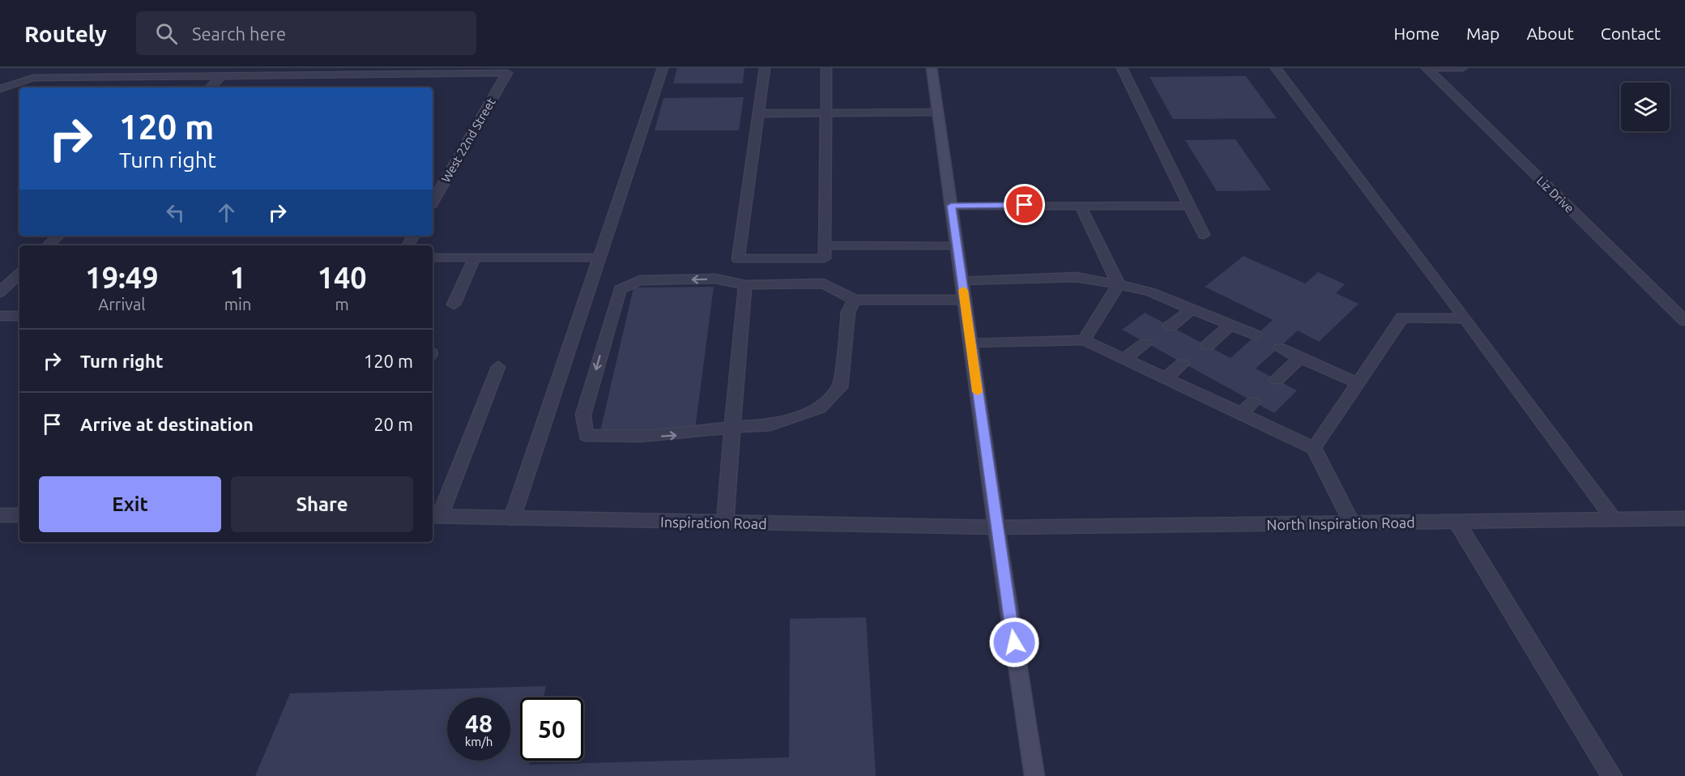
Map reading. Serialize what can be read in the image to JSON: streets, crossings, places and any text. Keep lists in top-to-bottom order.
{
  "streets": {
    "street": [
      "West 22nd Street",
      "Liz Drive",
      "Inspiration Road",
      "North Inspiration Road"
    ]
  },
  "crossings": [
    ["Inspiration Road", "North Inspiration Road"]
  ],
  "page": {
    "header": "Routely",
    "search": "Search here",
    "nav": [
      "Home",
      "Map",
      "About",
      "Contact"
    ],
    "turn": ["120 m", "Turn right"],
    "eta": [
      "19:49",
      "Arrival",
      "1",
      "min",
      "140",
      "m"
    ],
    "list": [
      {
        "name": "Turn right",
        "value": "120 m"
      },
      {
        "name": "Arrive at destination",
        "value": "20 m"
      }
    ],
    "buttons": ["Exit", "Share"],
    "speed": "48 km/h",
    "limit": "50"
  }
}
